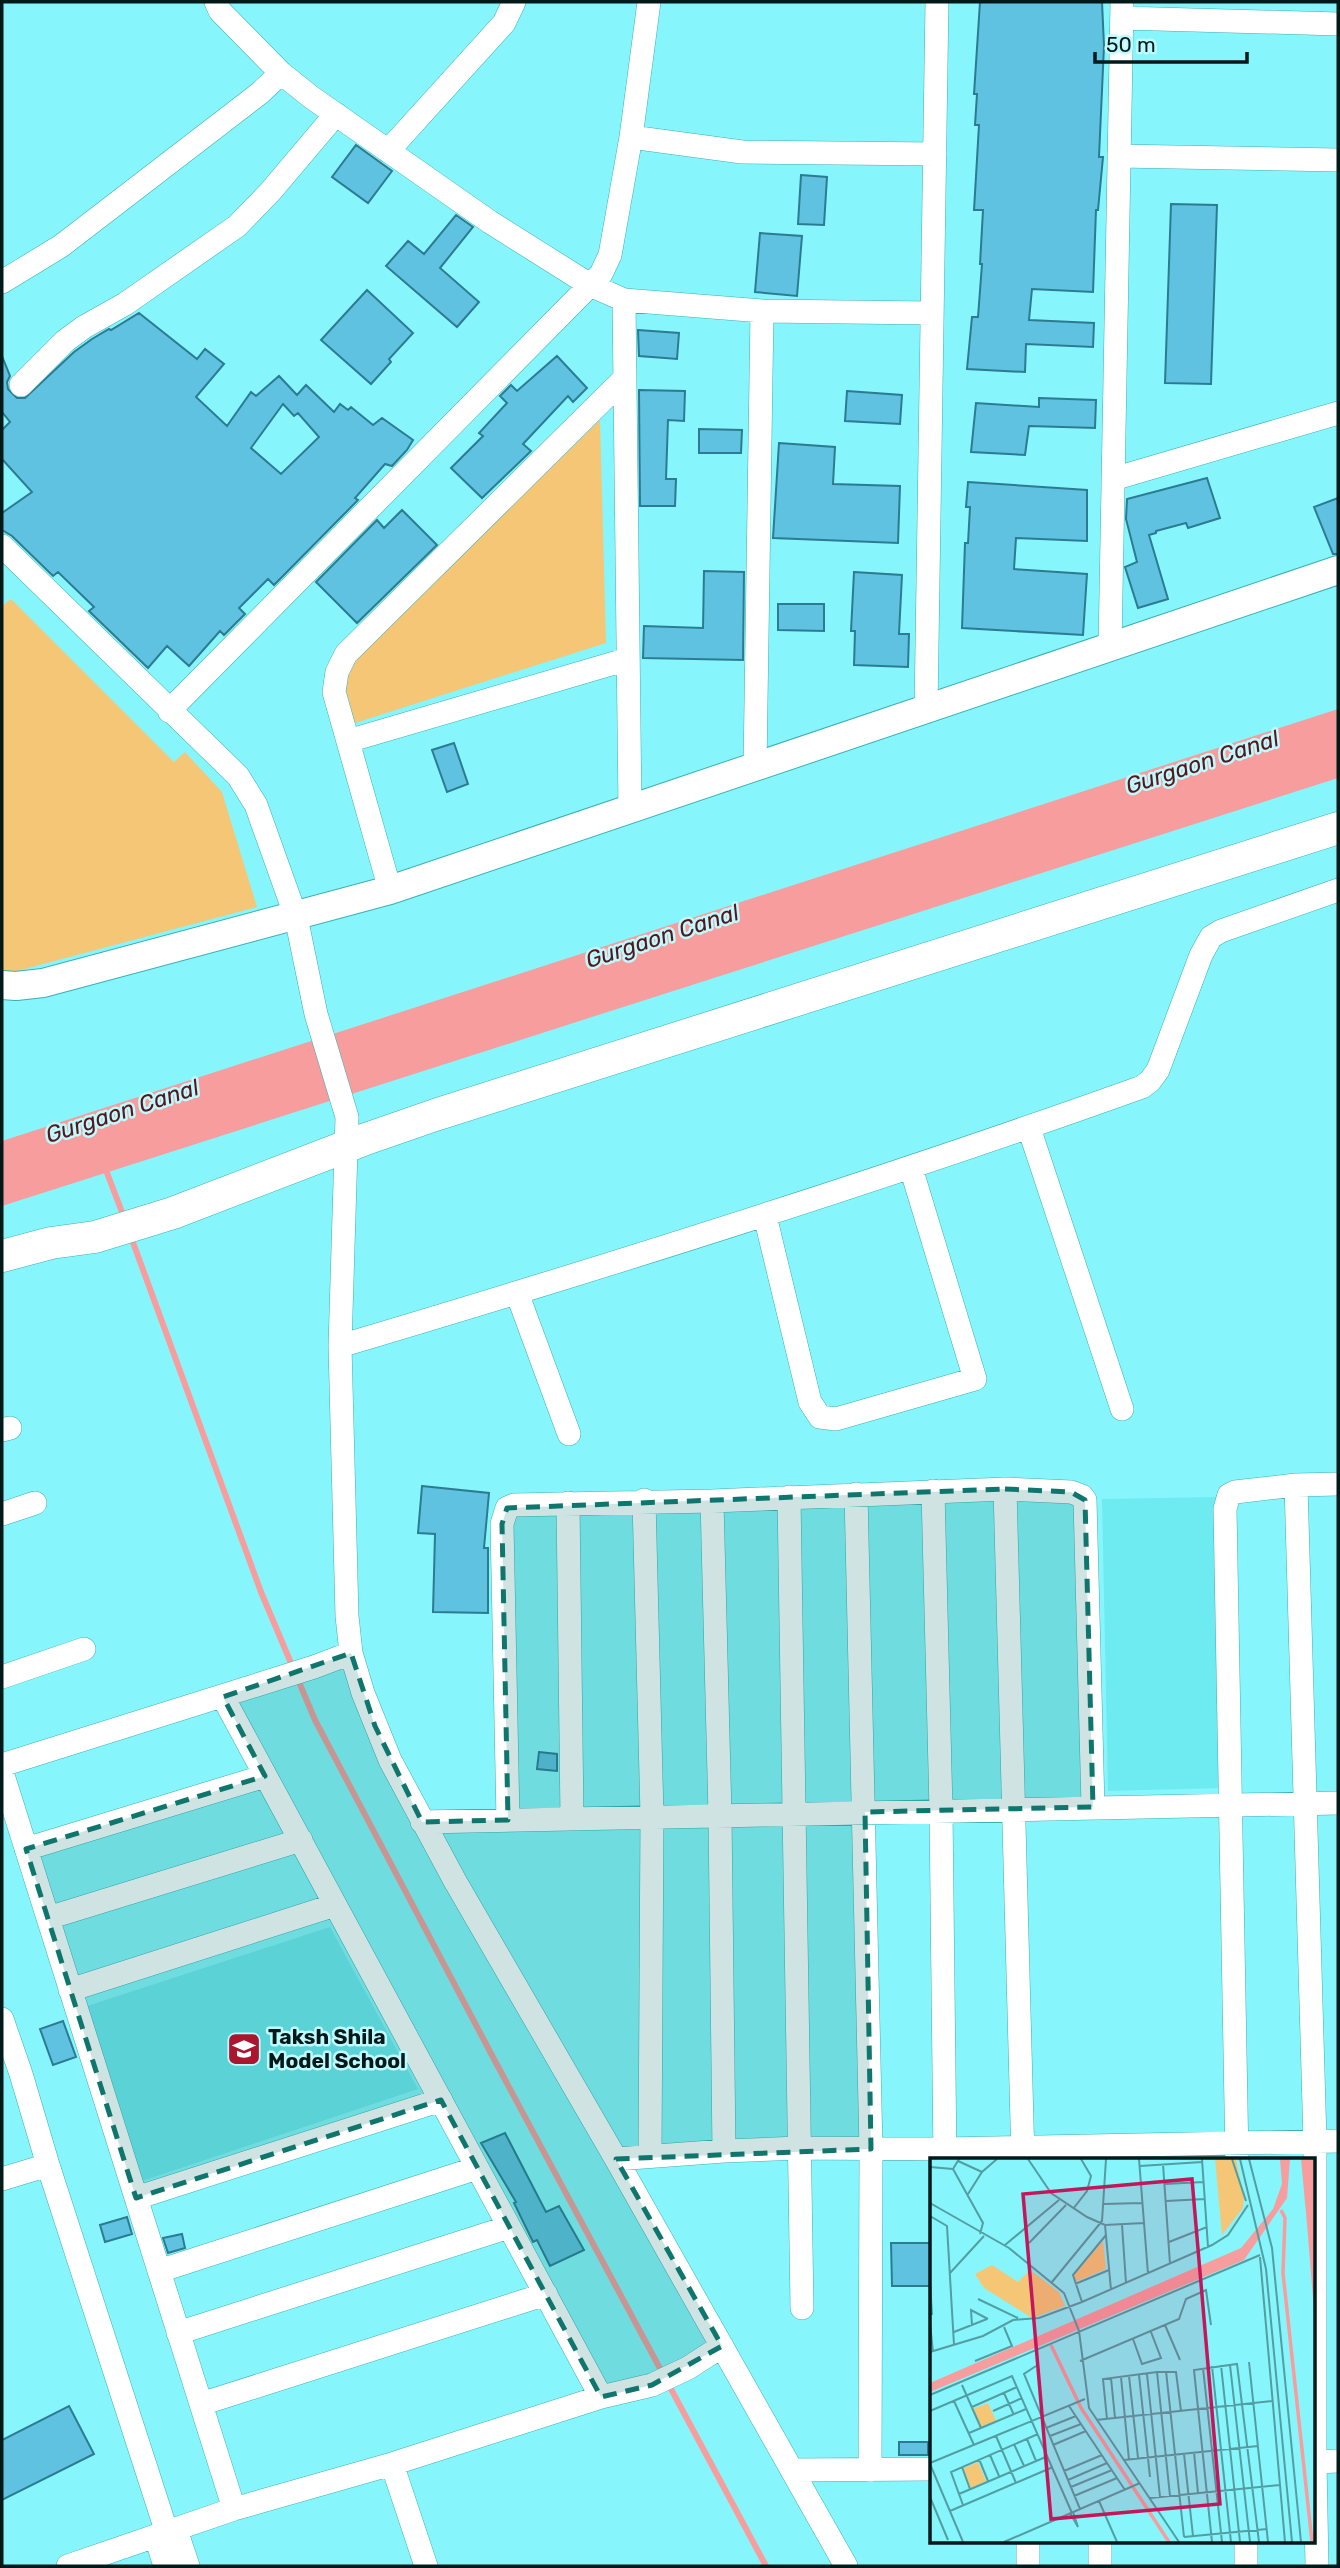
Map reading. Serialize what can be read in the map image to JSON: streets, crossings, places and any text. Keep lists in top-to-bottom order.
{
  "water": ["Gurgaon Canal"],
  "places": {
    "school or university": ["Taksh Shila Model School"]
  },
  "scale_bar": "50 m"
}
